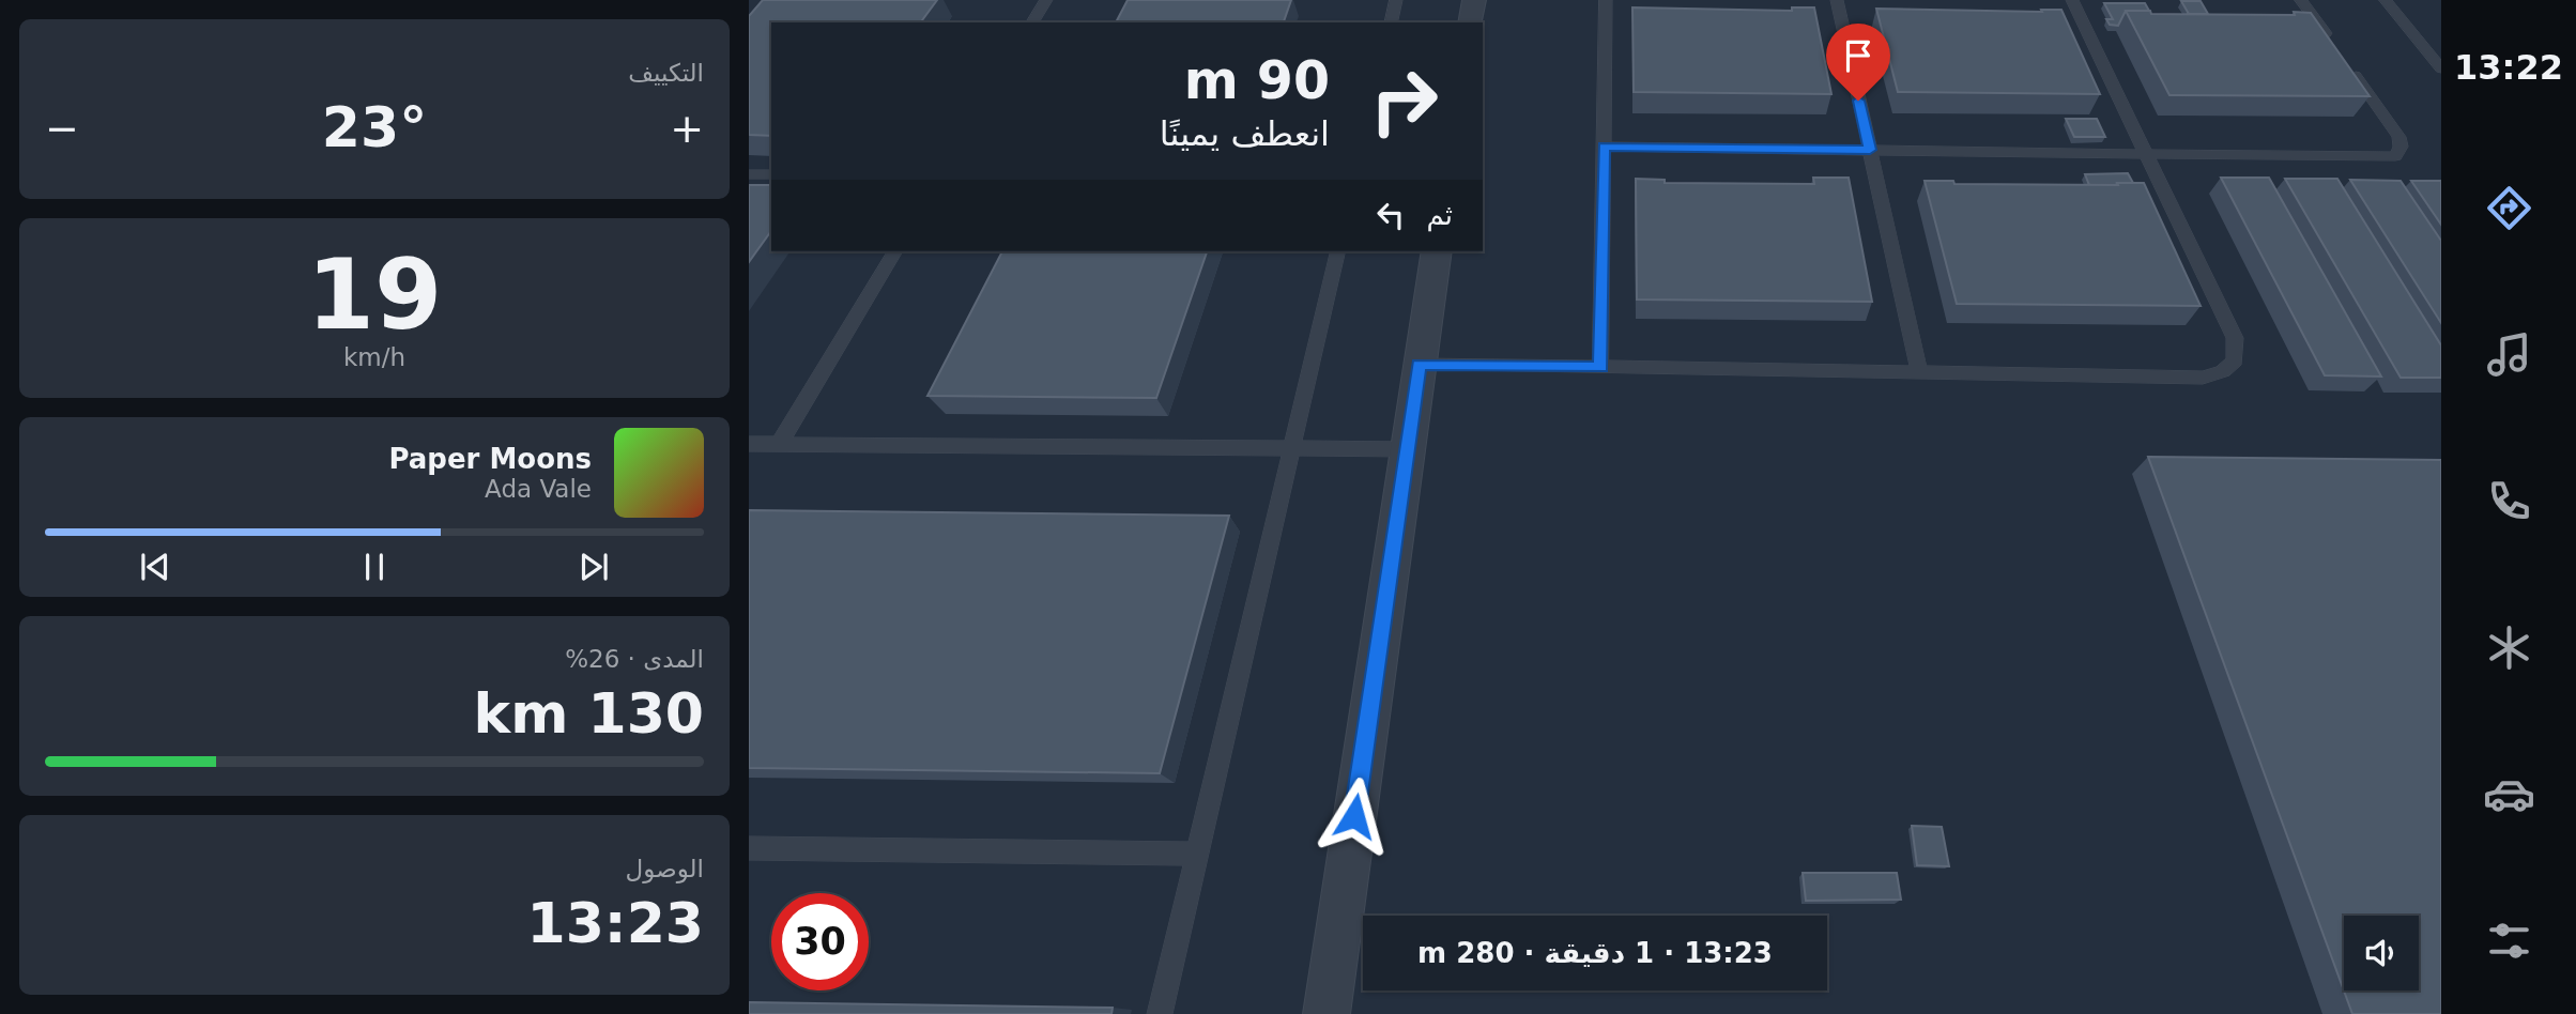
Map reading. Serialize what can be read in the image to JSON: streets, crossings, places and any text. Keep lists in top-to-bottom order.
{
  "page": {
    "tabs": "13:22",
    "tile": [
      "التكييف",
      ["19", "km/h"],
      ["المدى · 26%", "130 km"],
      ["الوصول", "13:23"]
    ],
    "turn": ["90 m", "انعطف يمينًا"],
    "heat": ["−", "23°", "+"],
    "then": "ثم",
    "song": ["Paper Moons", "Ada Vale"],
    "limit": "30",
    "trip": "13:23 · 1 دقيقة · 280 m"
  }
}
